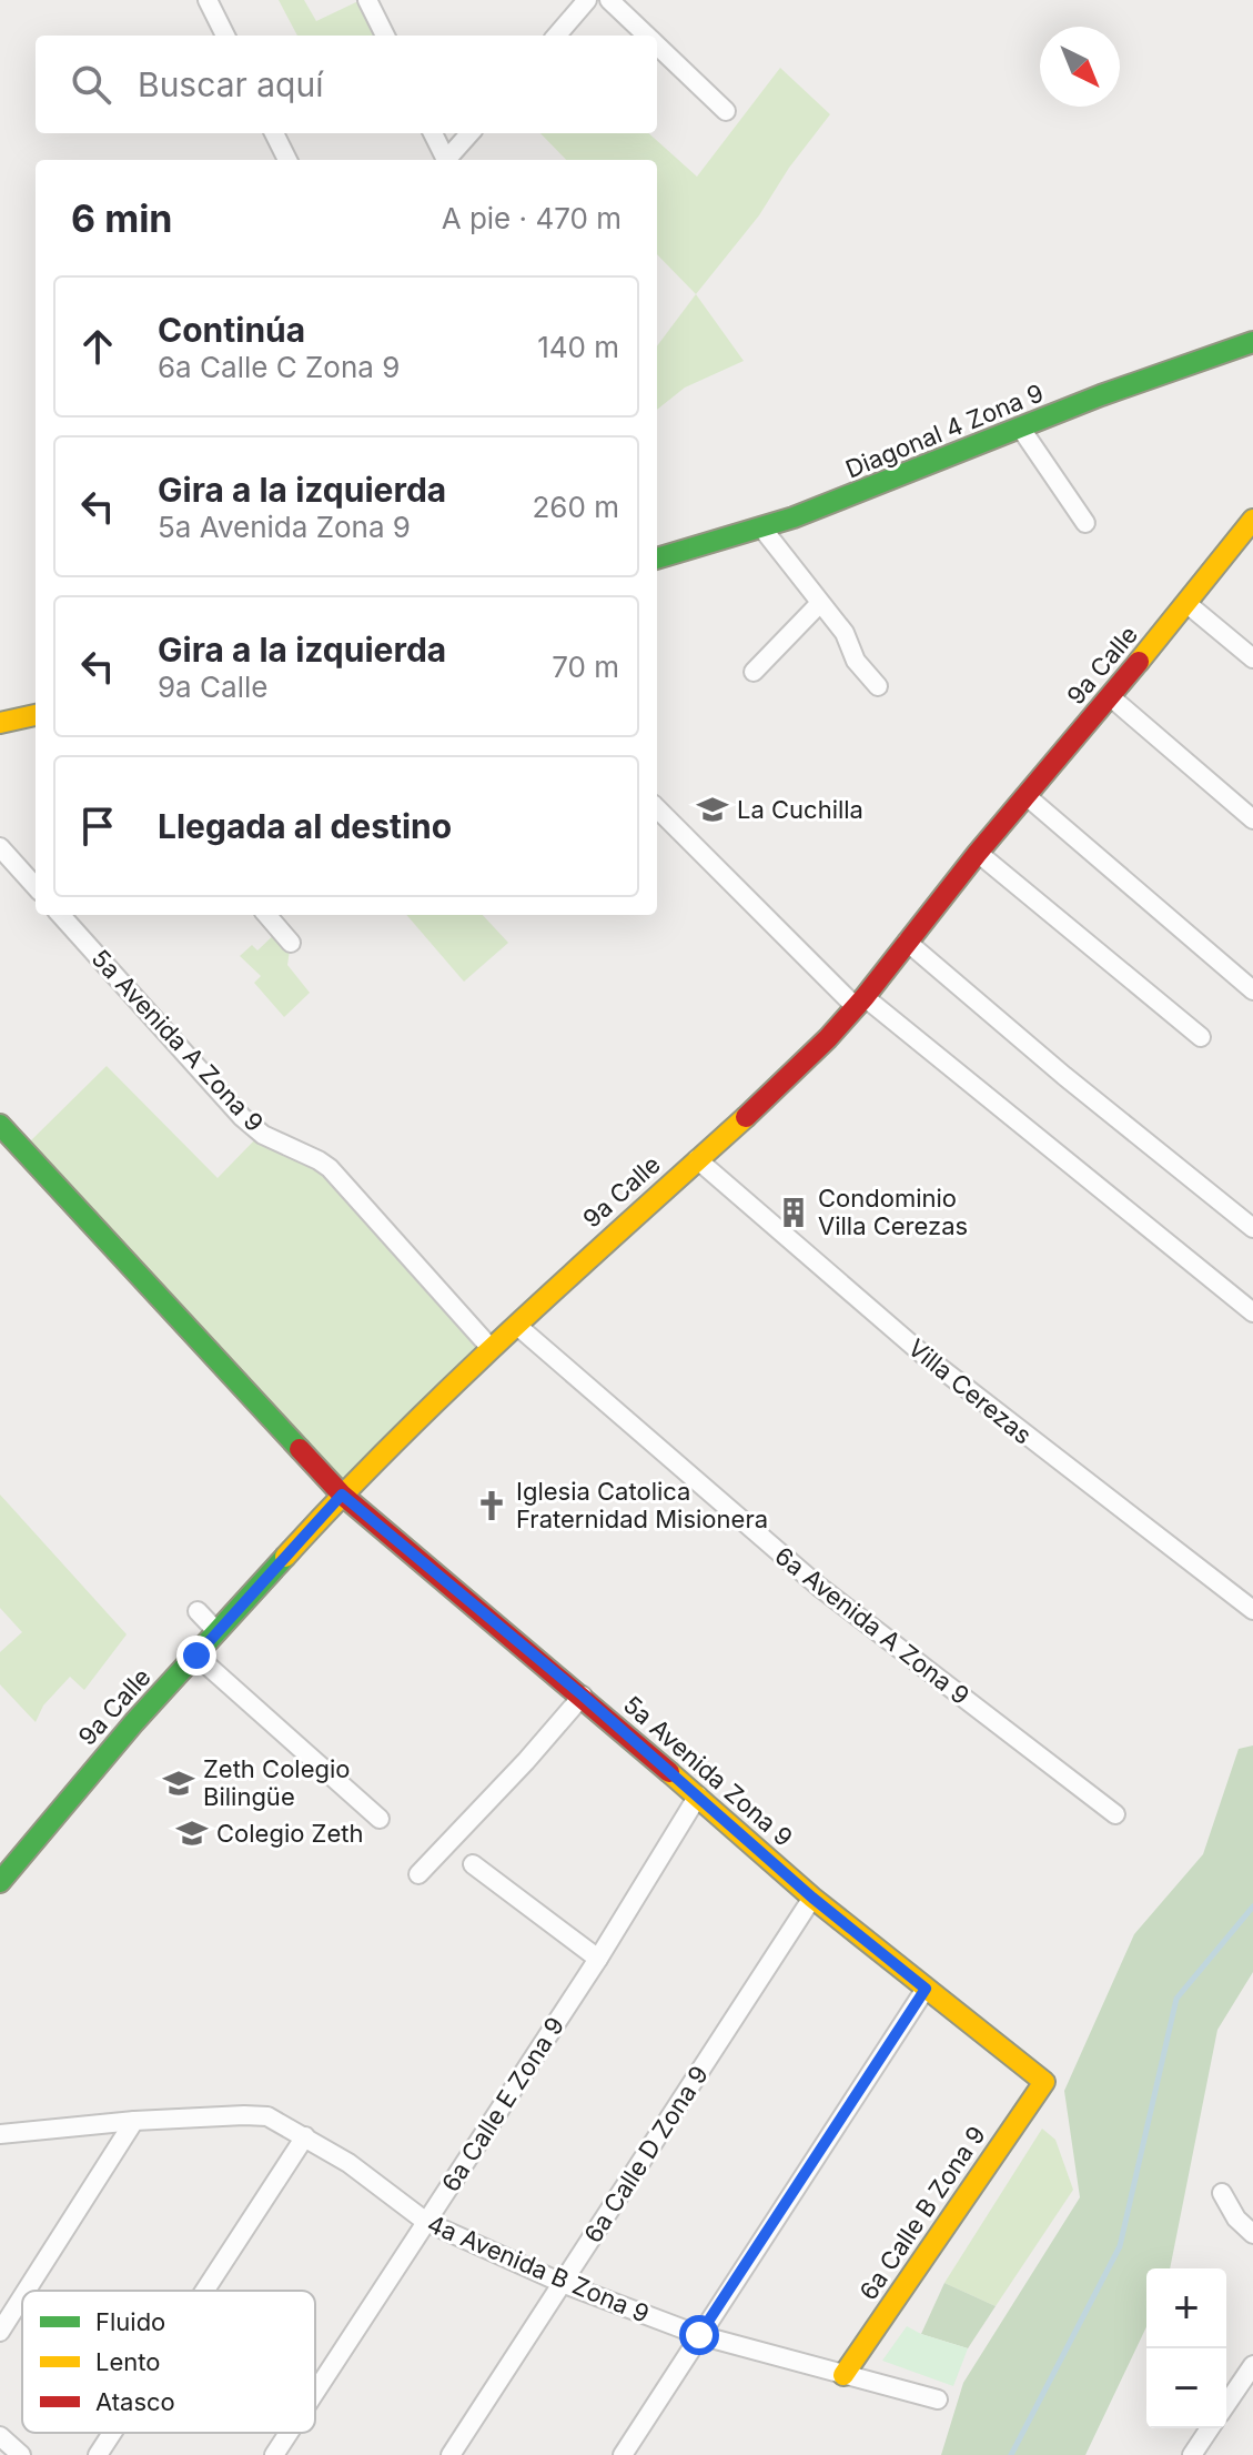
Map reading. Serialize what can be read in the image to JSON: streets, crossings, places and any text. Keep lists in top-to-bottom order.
{
  "streets": {
    "street": [
      "Diagonal 4 Zona 9",
      "9a Calle",
      "5a Avenida A Zona 9",
      "Villa Cerezas",
      "6a Avenida A Zona 9",
      "5a Avenida Zona 9",
      "6a Calle E Zona 9",
      "6a Calle D Zona 9",
      "6a Calle B Zona 9",
      "4a Avenida B Zona 9"
    ]
  },
  "crossings": [
    ["9a Calle", "5a Avenida A Zona 9"],
    ["9a Calle", "Villa Cerezas"],
    ["9a Calle", "6a Avenida A Zona 9"],
    ["9a Calle", "5a Avenida Zona 9"],
    ["5a Avenida Zona 9", "6a Calle E Zona 9"],
    ["5a Avenida Zona 9", "6a Calle D Zona 9"],
    ["5a Avenida Zona 9", "6a Calle B Zona 9"],
    ["6a Calle E Zona 9", "4a Avenida B Zona 9"],
    ["6a Calle D Zona 9", "4a Avenida B Zona 9"],
    ["6a Calle B Zona 9", "4a Avenida B Zona 9"]
  ],
  "places": {
    "school or university": ["La Cuchilla", "Zeth Colegio Bilingüe", "Colegio Zeth"],
    "building": ["Condominio Villa Cerezas"],
    "church": ["Iglesia Catolica Fraternidad Misionera"]
  },
  "legend": ["Fluido", "Lento", "Atasco"],
  "north": "bottom right",
  "page": {
    "search": "Buscar aquí",
    "heading": ["6 min", "A pie · 470 m"],
    "list": [
      ["Continúa", "6a Calle C Zona 9", "140 m"],
      ["Gira a la izquierda", "5a Avenida Zona 9", "260 m"],
      ["Gira a la izquierda", "9a Calle", "70 m"],
      "Llegada al destino"
    ],
    "map_buttons": ["+", "−"]
  }
}
